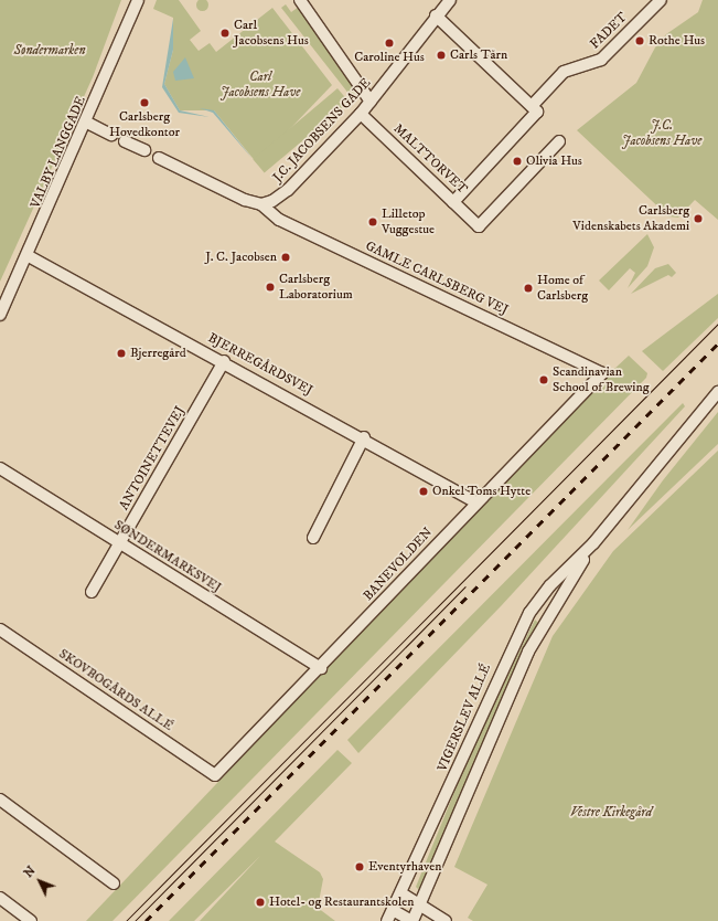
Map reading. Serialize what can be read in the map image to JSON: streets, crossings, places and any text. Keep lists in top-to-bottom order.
{
  "streets": {
    "street": [
      "FADET",
      "J.C. JACOBSENS GADE",
      "VALBY LANGGADE",
      "MALTTORVET",
      "GAMLE CARLSBERG VEJ",
      "BJERREGÅRDSVEJ",
      "ANTOINETTEVEJ",
      "SØNDERMARKSVEJ",
      "BANEVOLDEN",
      "SKOVBOGÅRDS ALLÉ",
      "VIGERSLEV ALLÉ"
    ]
  },
  "crossings": [
    ["FADET", "MALTTORVET"],
    ["J.C. JACOBSENS GADE", "MALTTORVET"],
    ["J.C. JACOBSENS GADE", "GAMLE CARLSBERG VEJ"],
    ["VALBY LANGGADE", "BJERREGÅRDSVEJ"],
    ["GAMLE CARLSBERG VEJ", "BANEVOLDEN"],
    ["BJERREGÅRDSVEJ", "ANTOINETTEVEJ"],
    ["BJERREGÅRDSVEJ", "BANEVOLDEN"],
    ["ANTOINETTEVEJ", "SØNDERMARKSVEJ"],
    ["SØNDERMARKSVEJ", "BANEVOLDEN"],
    ["BANEVOLDEN", "SKOVBOGÅRDS ALLÉ"]
  ],
  "parks": [
    "Søndermarken",
    "Carl Jacobsens Have",
    "J.C. Jacobsens Have",
    "Vestre Kirkegård"
  ],
  "places": [
    "Carl Jacobsens Hus",
    "Rothe Hus",
    "Caroline Hus",
    "Carls Tårn",
    "Carlsberg Hovedkontor",
    "Olivia Hus",
    "Carlsberg Videnskabets Akademi",
    "Lilletop Vuggestue",
    "J. C. Jacobsen",
    "Carlsberg Laboratorium",
    "Home of Carlsberg",
    "Bjerregård",
    "Scandinavian School of Brewing",
    "Onkel Toms Hytte",
    "Eventyrhaven",
    "Hotel- og Restaurantskolen"
  ],
  "north": "top left"
}
